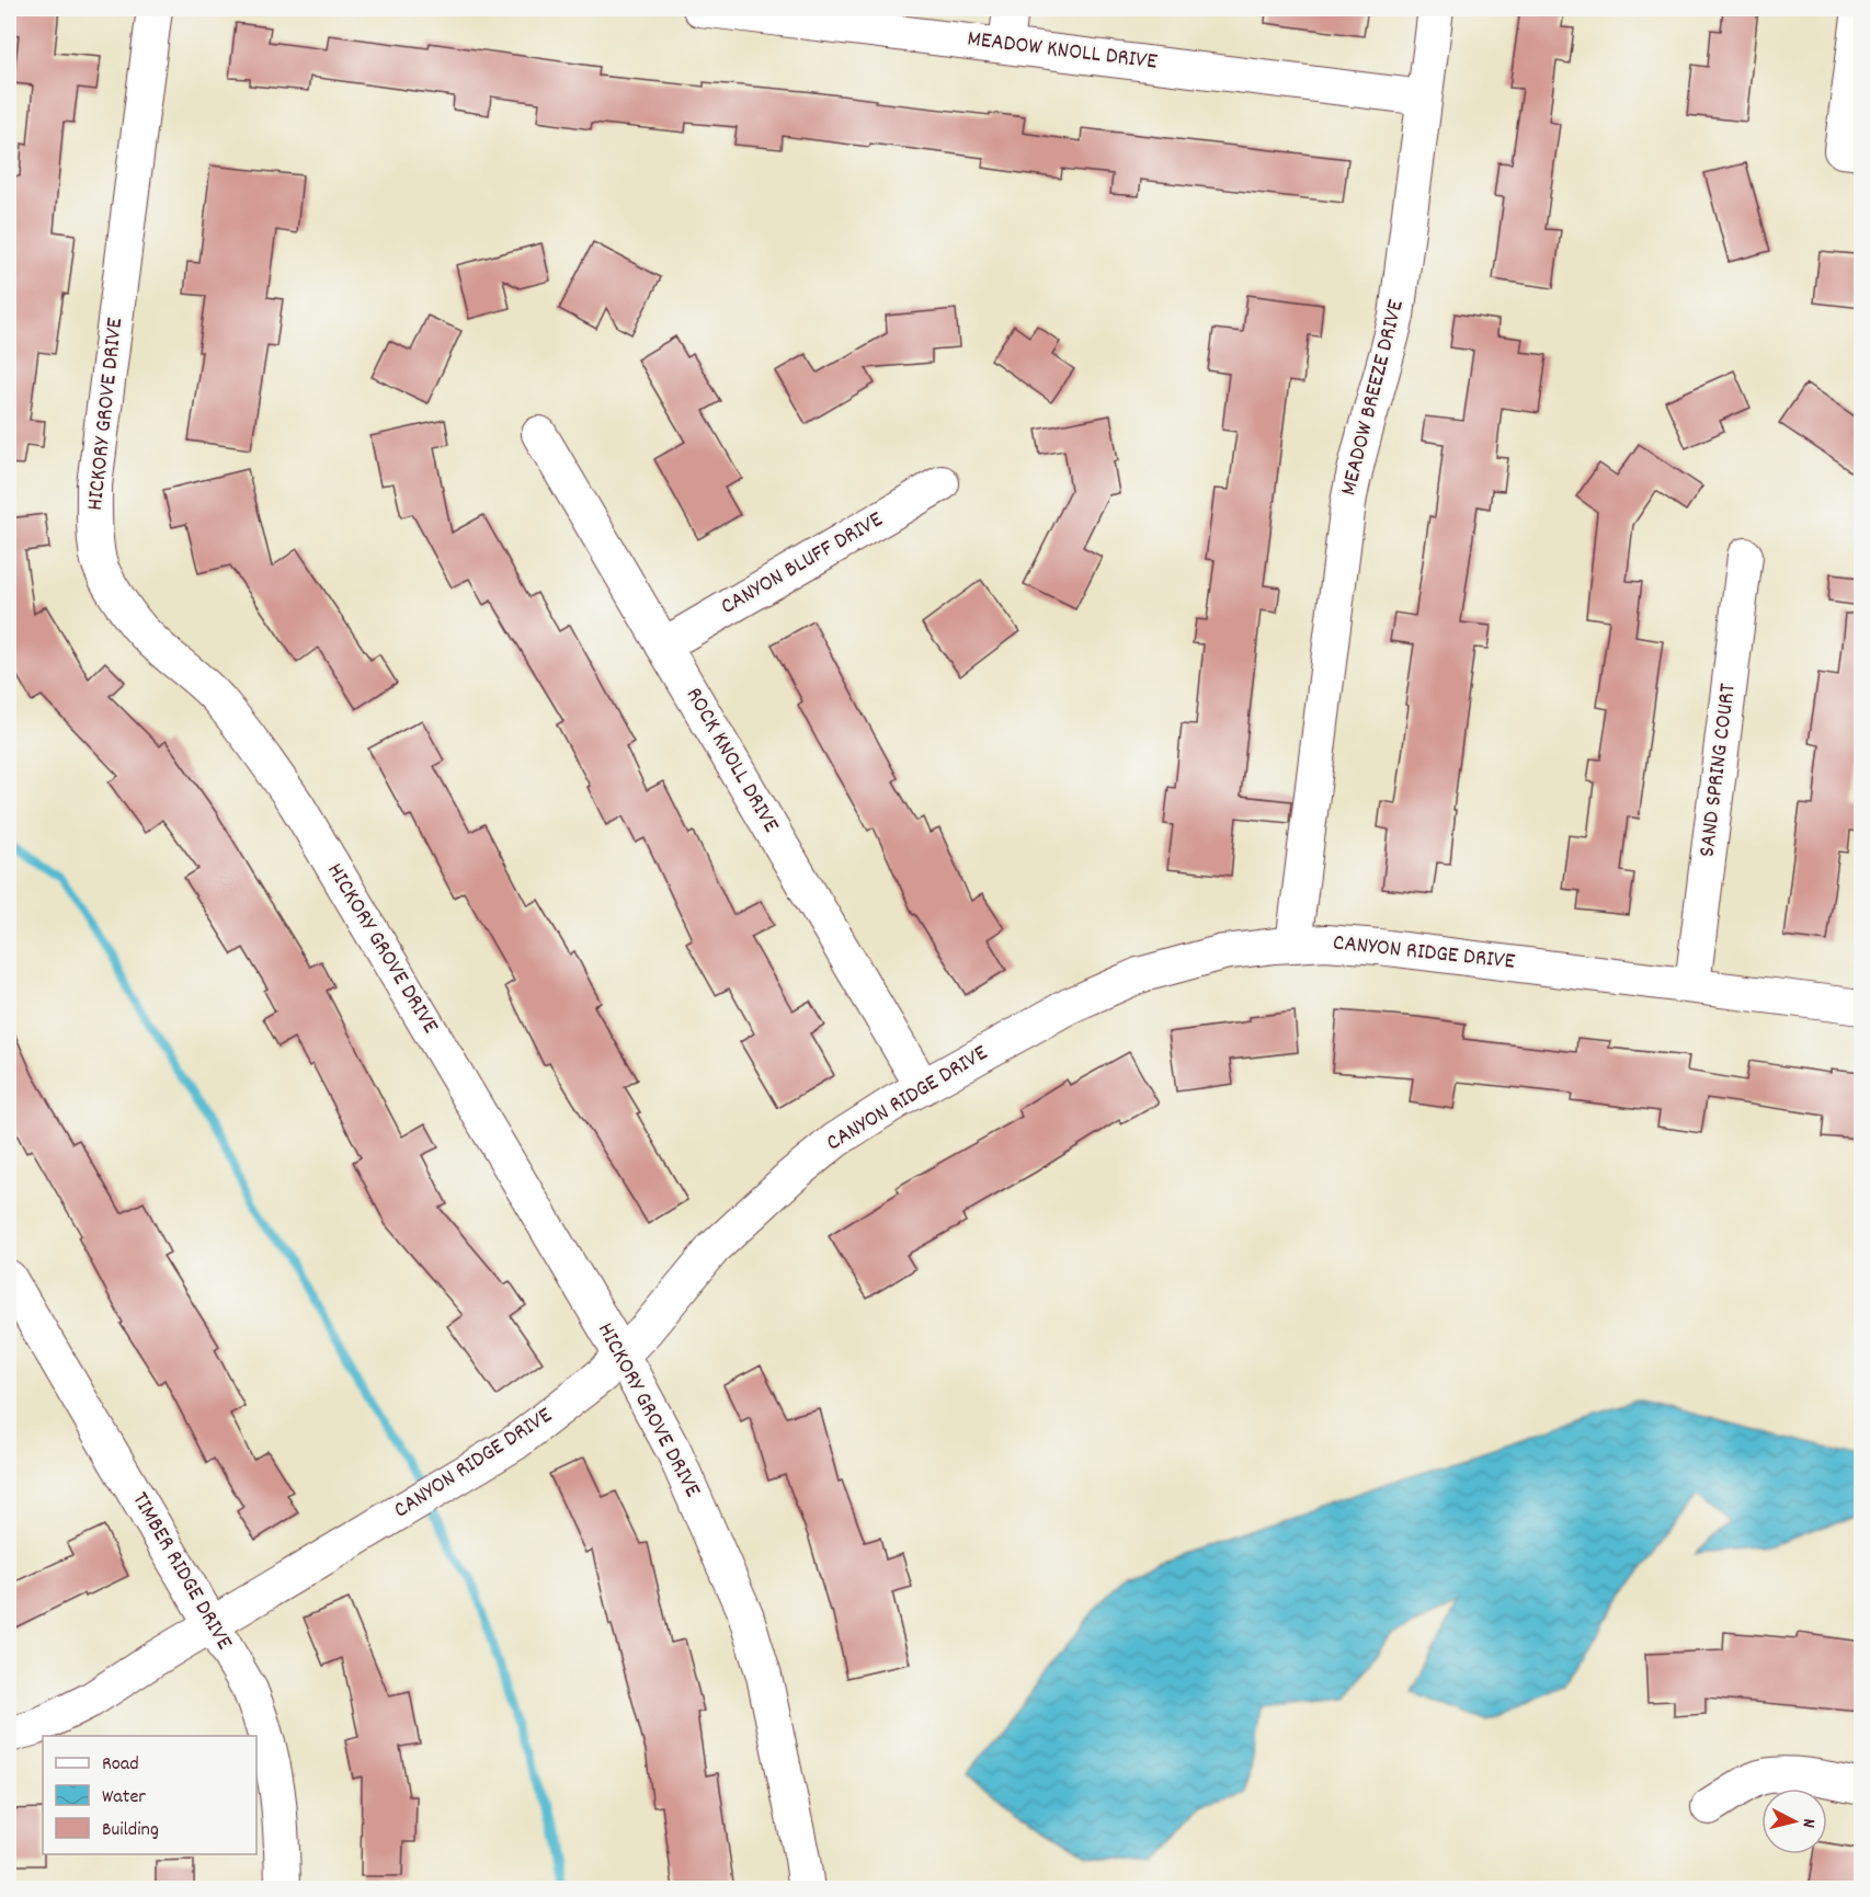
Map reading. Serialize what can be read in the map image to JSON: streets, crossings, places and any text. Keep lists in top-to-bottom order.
{
  "streets": {
    "street": [
      "MEADOW KNOLL DRIVE",
      "MEADOW BREEZE DRIVE",
      "HICKORY GROVE DRIVE",
      "CANYON BLUFF DRIVE",
      "ROCK KNOLL DRIVE",
      "SAND SPRING COURT",
      "CANYON RIDGE DRIVE",
      "TIMBER RIDGE DRIVE"
    ]
  },
  "crossings": [
    ["MEADOW KNOLL DRIVE", "MEADOW BREEZE DRIVE"],
    ["MEADOW BREEZE DRIVE", "CANYON RIDGE DRIVE"],
    ["HICKORY GROVE DRIVE", "CANYON RIDGE DRIVE"],
    ["CANYON BLUFF DRIVE", "ROCK KNOLL DRIVE"],
    ["ROCK KNOLL DRIVE", "CANYON RIDGE DRIVE"],
    ["SAND SPRING COURT", "CANYON RIDGE DRIVE"],
    ["CANYON RIDGE DRIVE", "TIMBER RIDGE DRIVE"]
  ],
  "legend": ["Road", "Water", "Building"],
  "north": "right"
}
